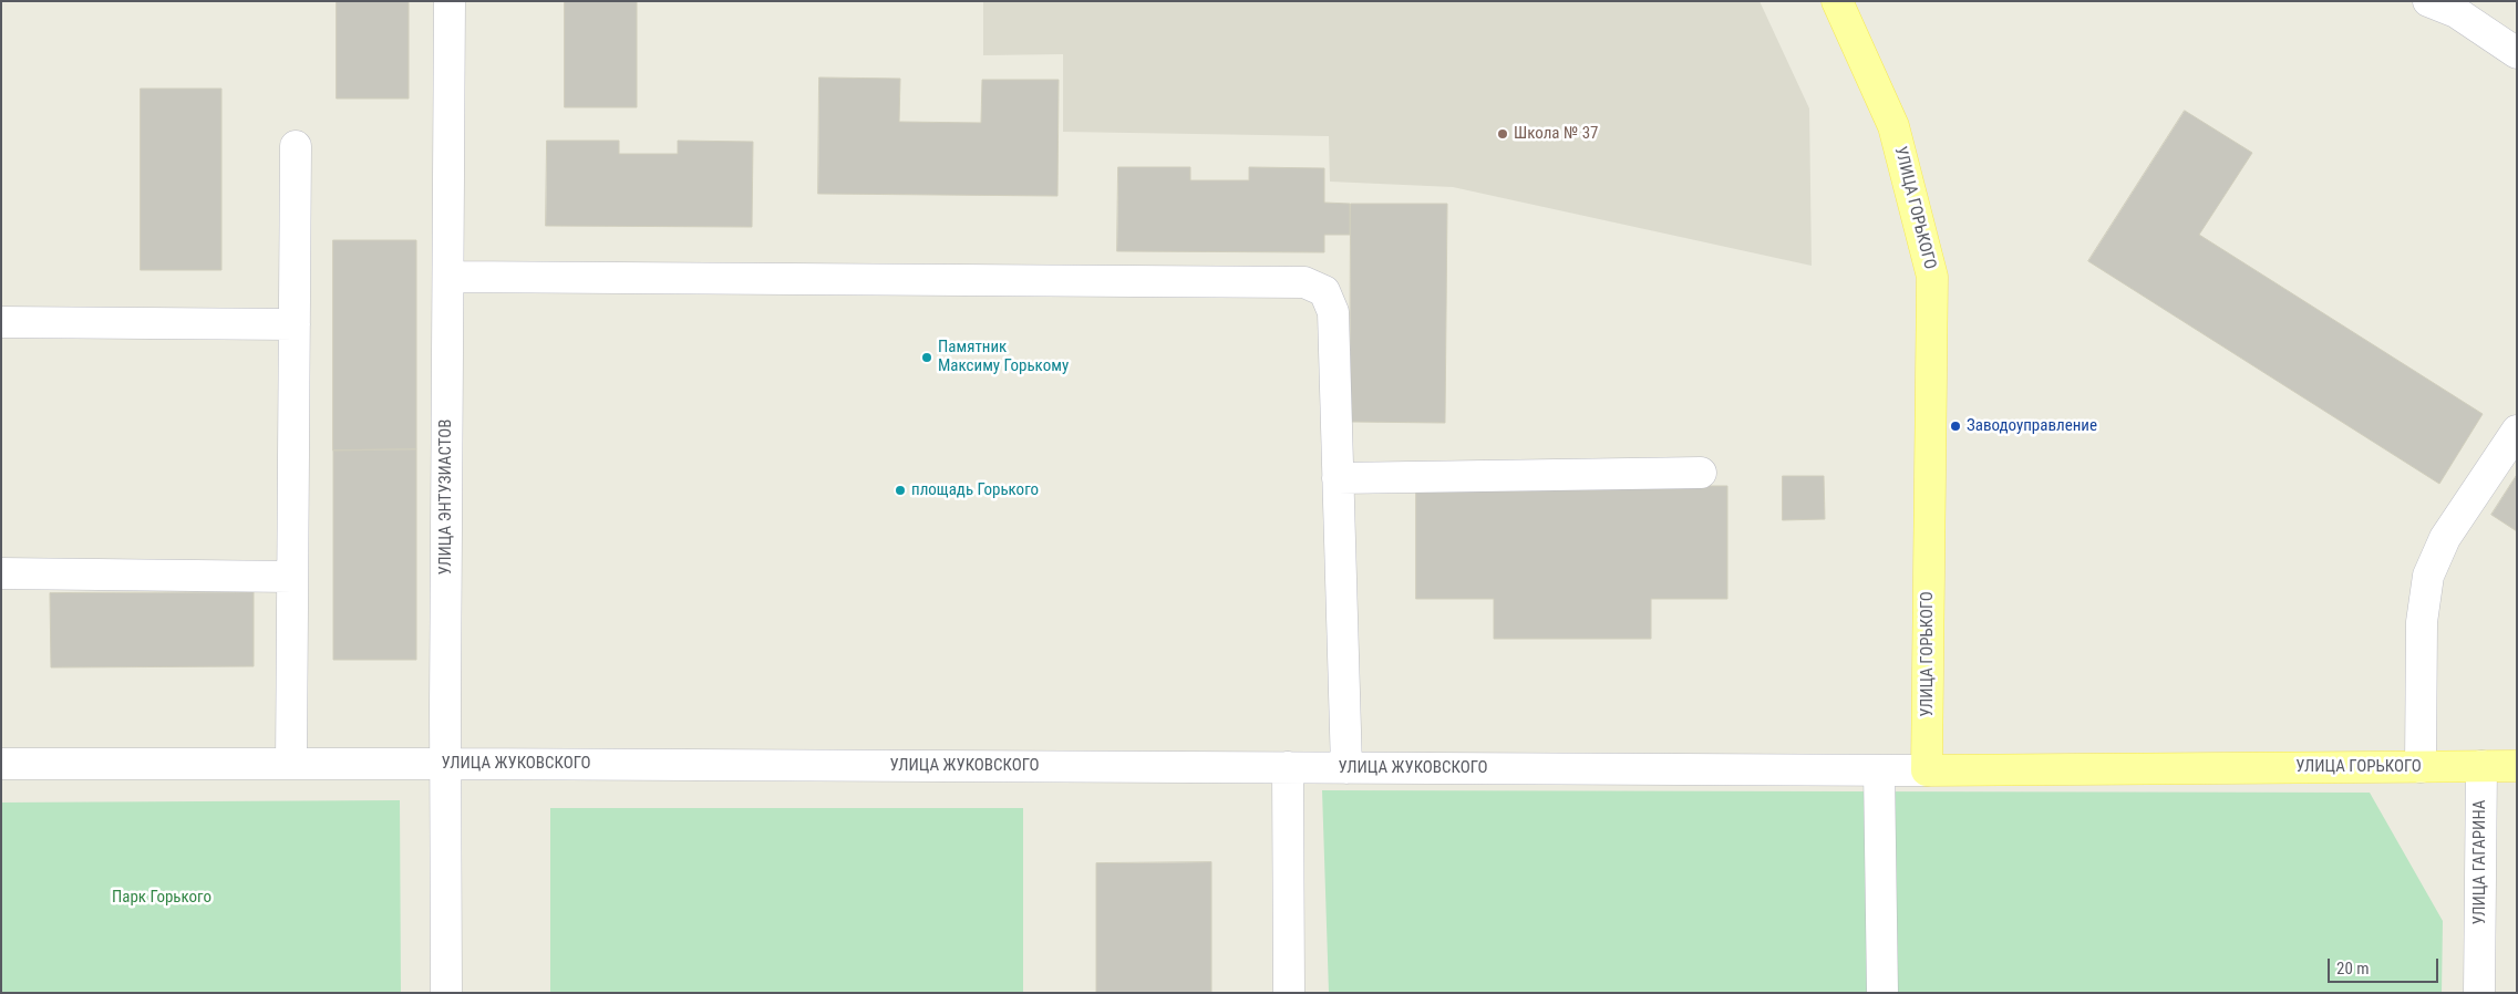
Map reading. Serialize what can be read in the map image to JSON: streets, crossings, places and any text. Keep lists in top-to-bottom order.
{
  "streets": {
    "main road": ["УЛИЦА ГОРЬКОГО"],
    "street": ["УЛИЦА ЭНТУЗИАСТОВ", "УЛИЦА ЖУКОВСКОГО", "УЛИЦА ГАГАРИНА"]
  },
  "crossings": [
    ["УЛИЦА ГОРЬКОГО", "УЛИЦА ЖУКОВСКОГО"],
    ["УЛИЦА ГОРЬКОГО", "УЛИЦА ГАГАРИНА"],
    ["УЛИЦА ЭНТУЗИАСТОВ", "УЛИЦА ЖУКОВСКОГО"]
  ],
  "parks": ["Парк Горького"],
  "places": [
    "Школа № 37",
    "Памятник Максиму Горькому",
    "Заводоуправление",
    "площадь Горького"
  ],
  "scale_bar": "20 m"
}
